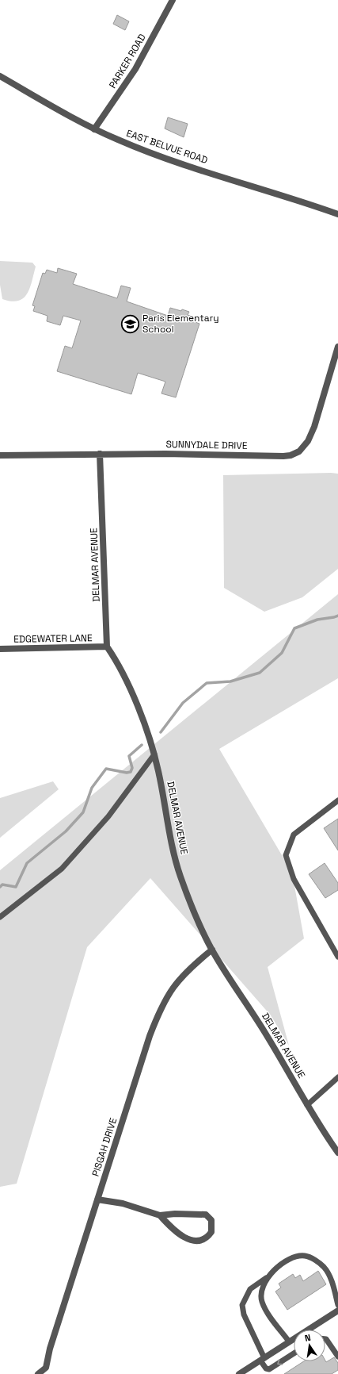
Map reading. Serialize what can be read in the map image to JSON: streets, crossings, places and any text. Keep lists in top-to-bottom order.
{
  "streets": {
    "street": [
      "PARKER ROAD",
      "EAST BELVUE ROAD",
      "SUNNYDALE DRIVE",
      "DELMAR AVENUE",
      "EDGEWATER LANE",
      "PISGAH DRIVE"
    ]
  },
  "crossings": [
    ["PARKER ROAD", "EAST BELVUE ROAD"],
    ["SUNNYDALE DRIVE", "DELMAR AVENUE"],
    ["DELMAR AVENUE", "EDGEWATER LANE"],
    ["DELMAR AVENUE", "PISGAH DRIVE"]
  ],
  "places": {
    "school or university": ["Paris Elementary School"]
  },
  "north": "top"
}
